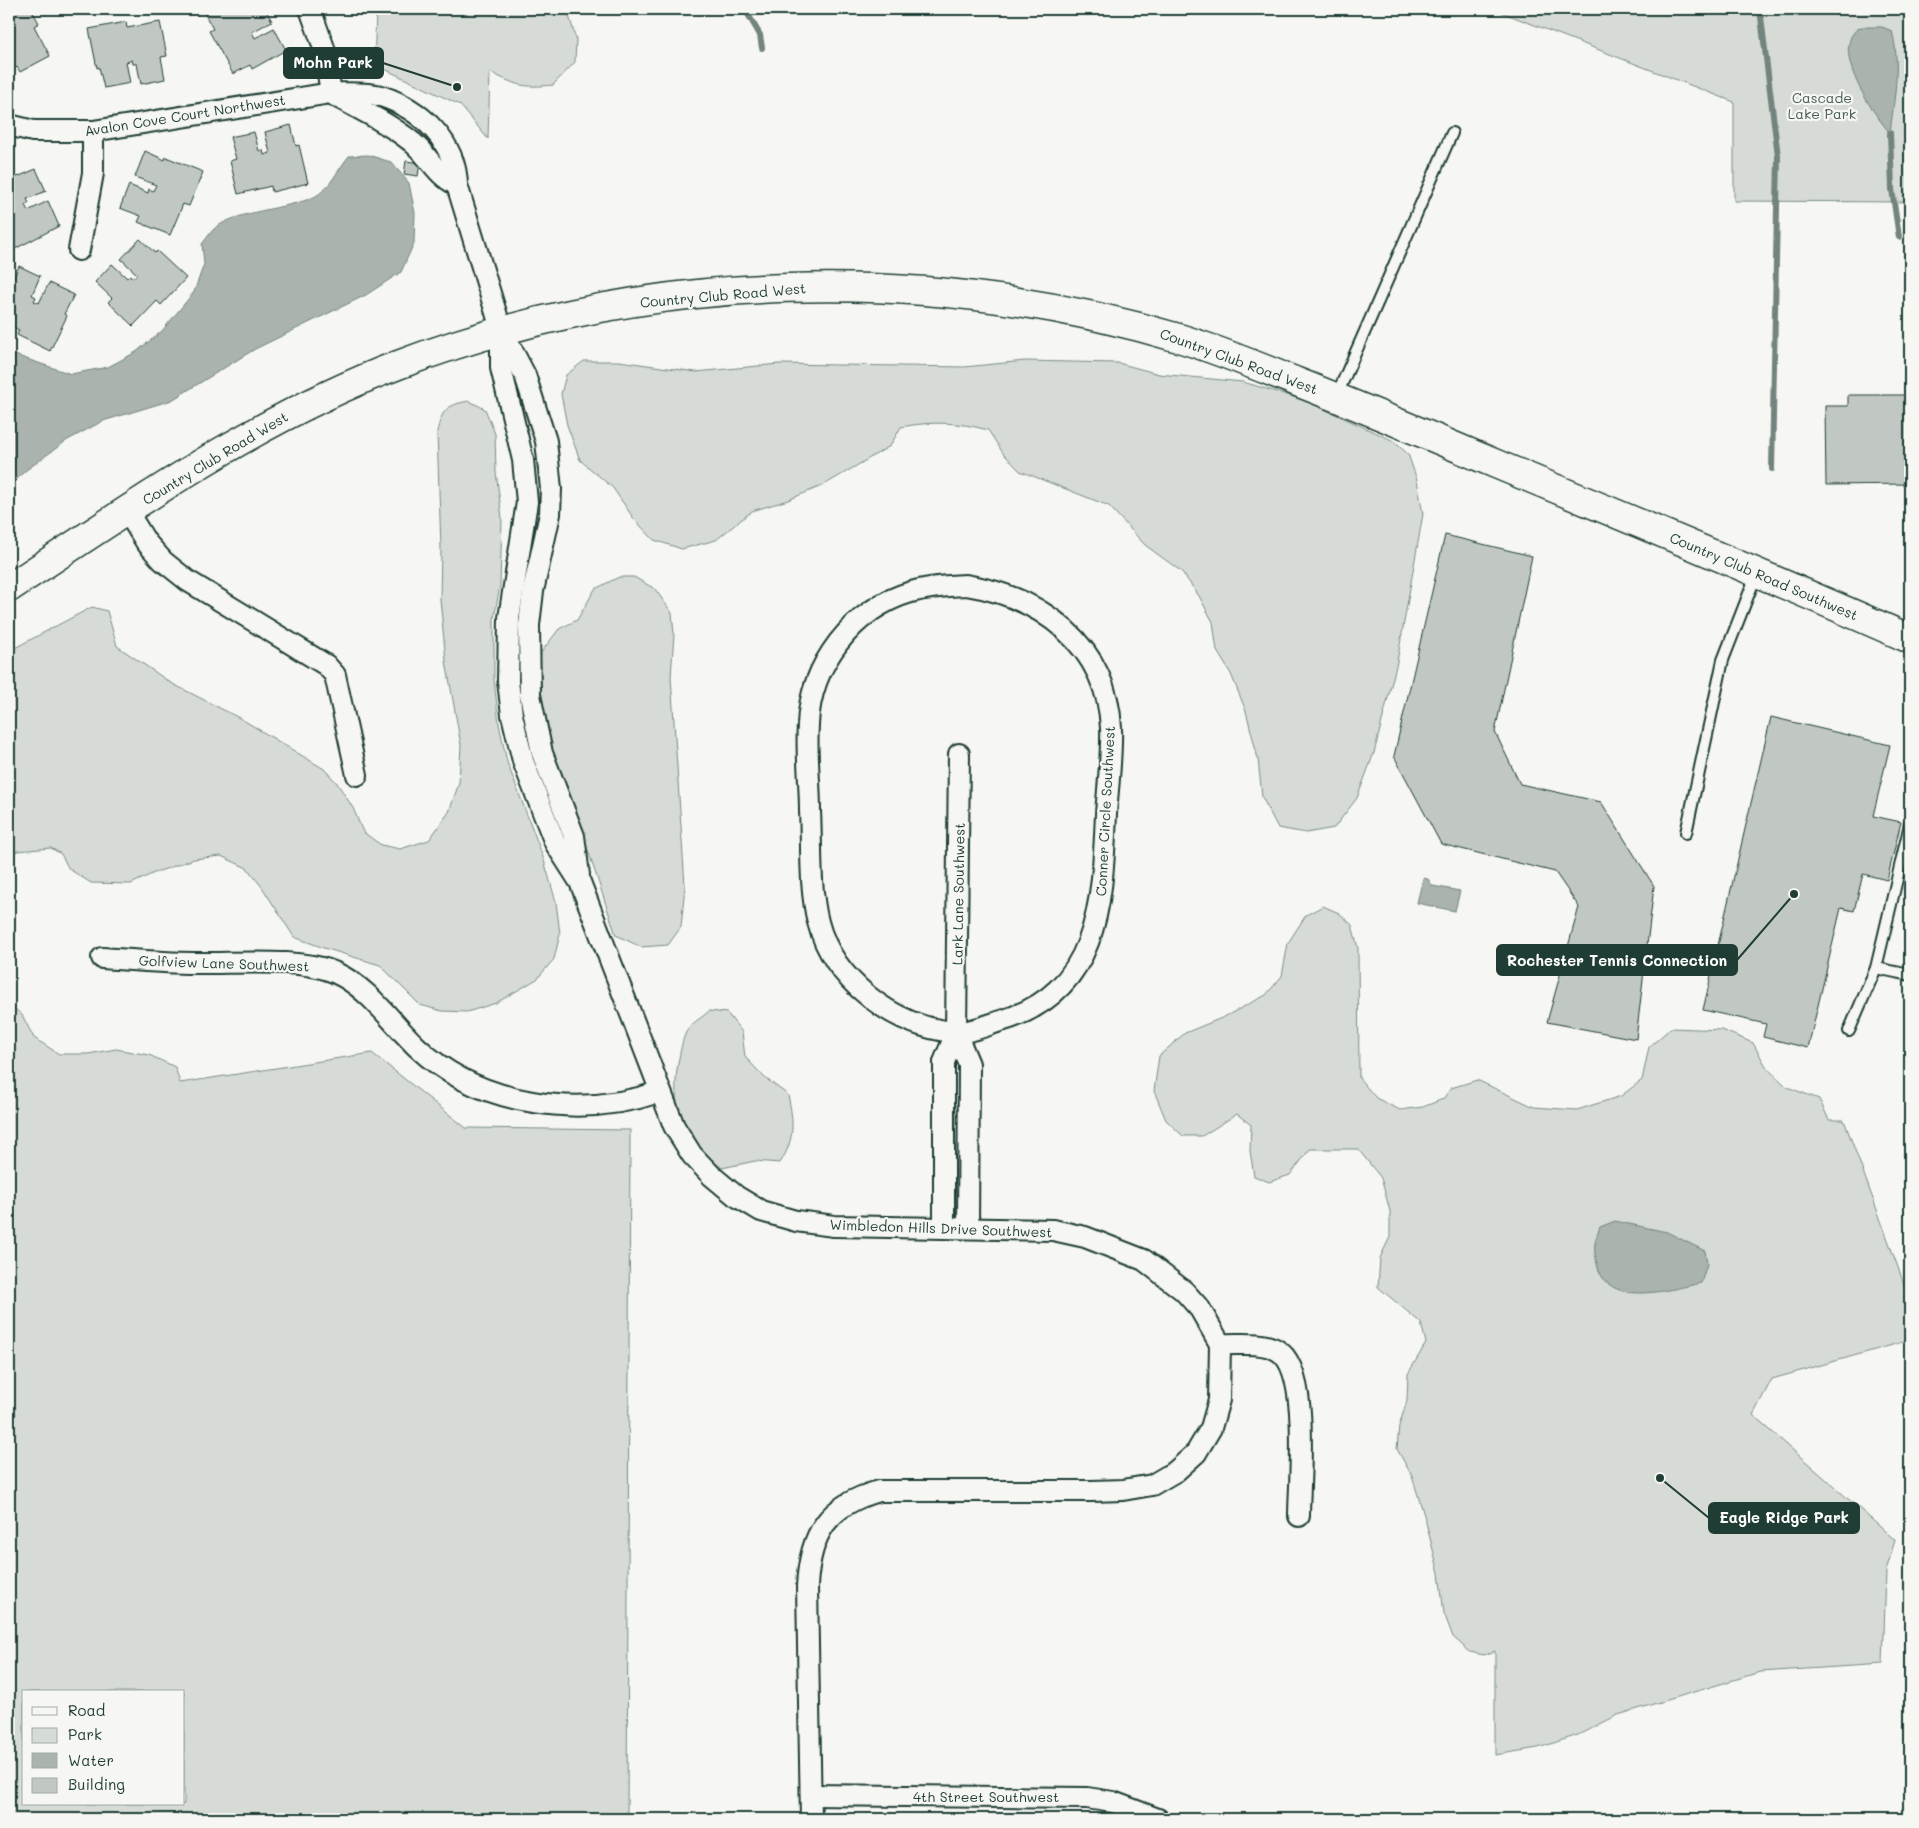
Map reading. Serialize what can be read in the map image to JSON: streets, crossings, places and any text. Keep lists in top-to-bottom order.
{
  "streets": {
    "main road": ["Country Club Road West", "Country Club Road Southwest"],
    "street": [
      "Avalon Cove Court Northwest",
      "Conner Circle Southwest",
      "Lark Lane Southwest",
      "Golfview Lane Southwest",
      "Wimbledon Hills Drive Southwest",
      "4th Street Southwest"
    ]
  },
  "crossings": [
    ["Country Club Road West", "Country Club Road Southwest"],
    ["Country Club Road West", "Wimbledon Hills Drive Southwest"],
    ["Conner Circle Southwest", "Lark Lane Southwest"],
    ["Lark Lane Southwest", "Wimbledon Hills Drive Southwest"],
    ["Golfview Lane Southwest", "Wimbledon Hills Drive Southwest"]
  ],
  "parks": ["Cascade Lake Park"],
  "places": ["Mohn Park", "Rochester Tennis Connection", "Eagle Ridge Park"],
  "legend": [
    "Road",
    "Park",
    "Water",
    "Building"
  ]
}
